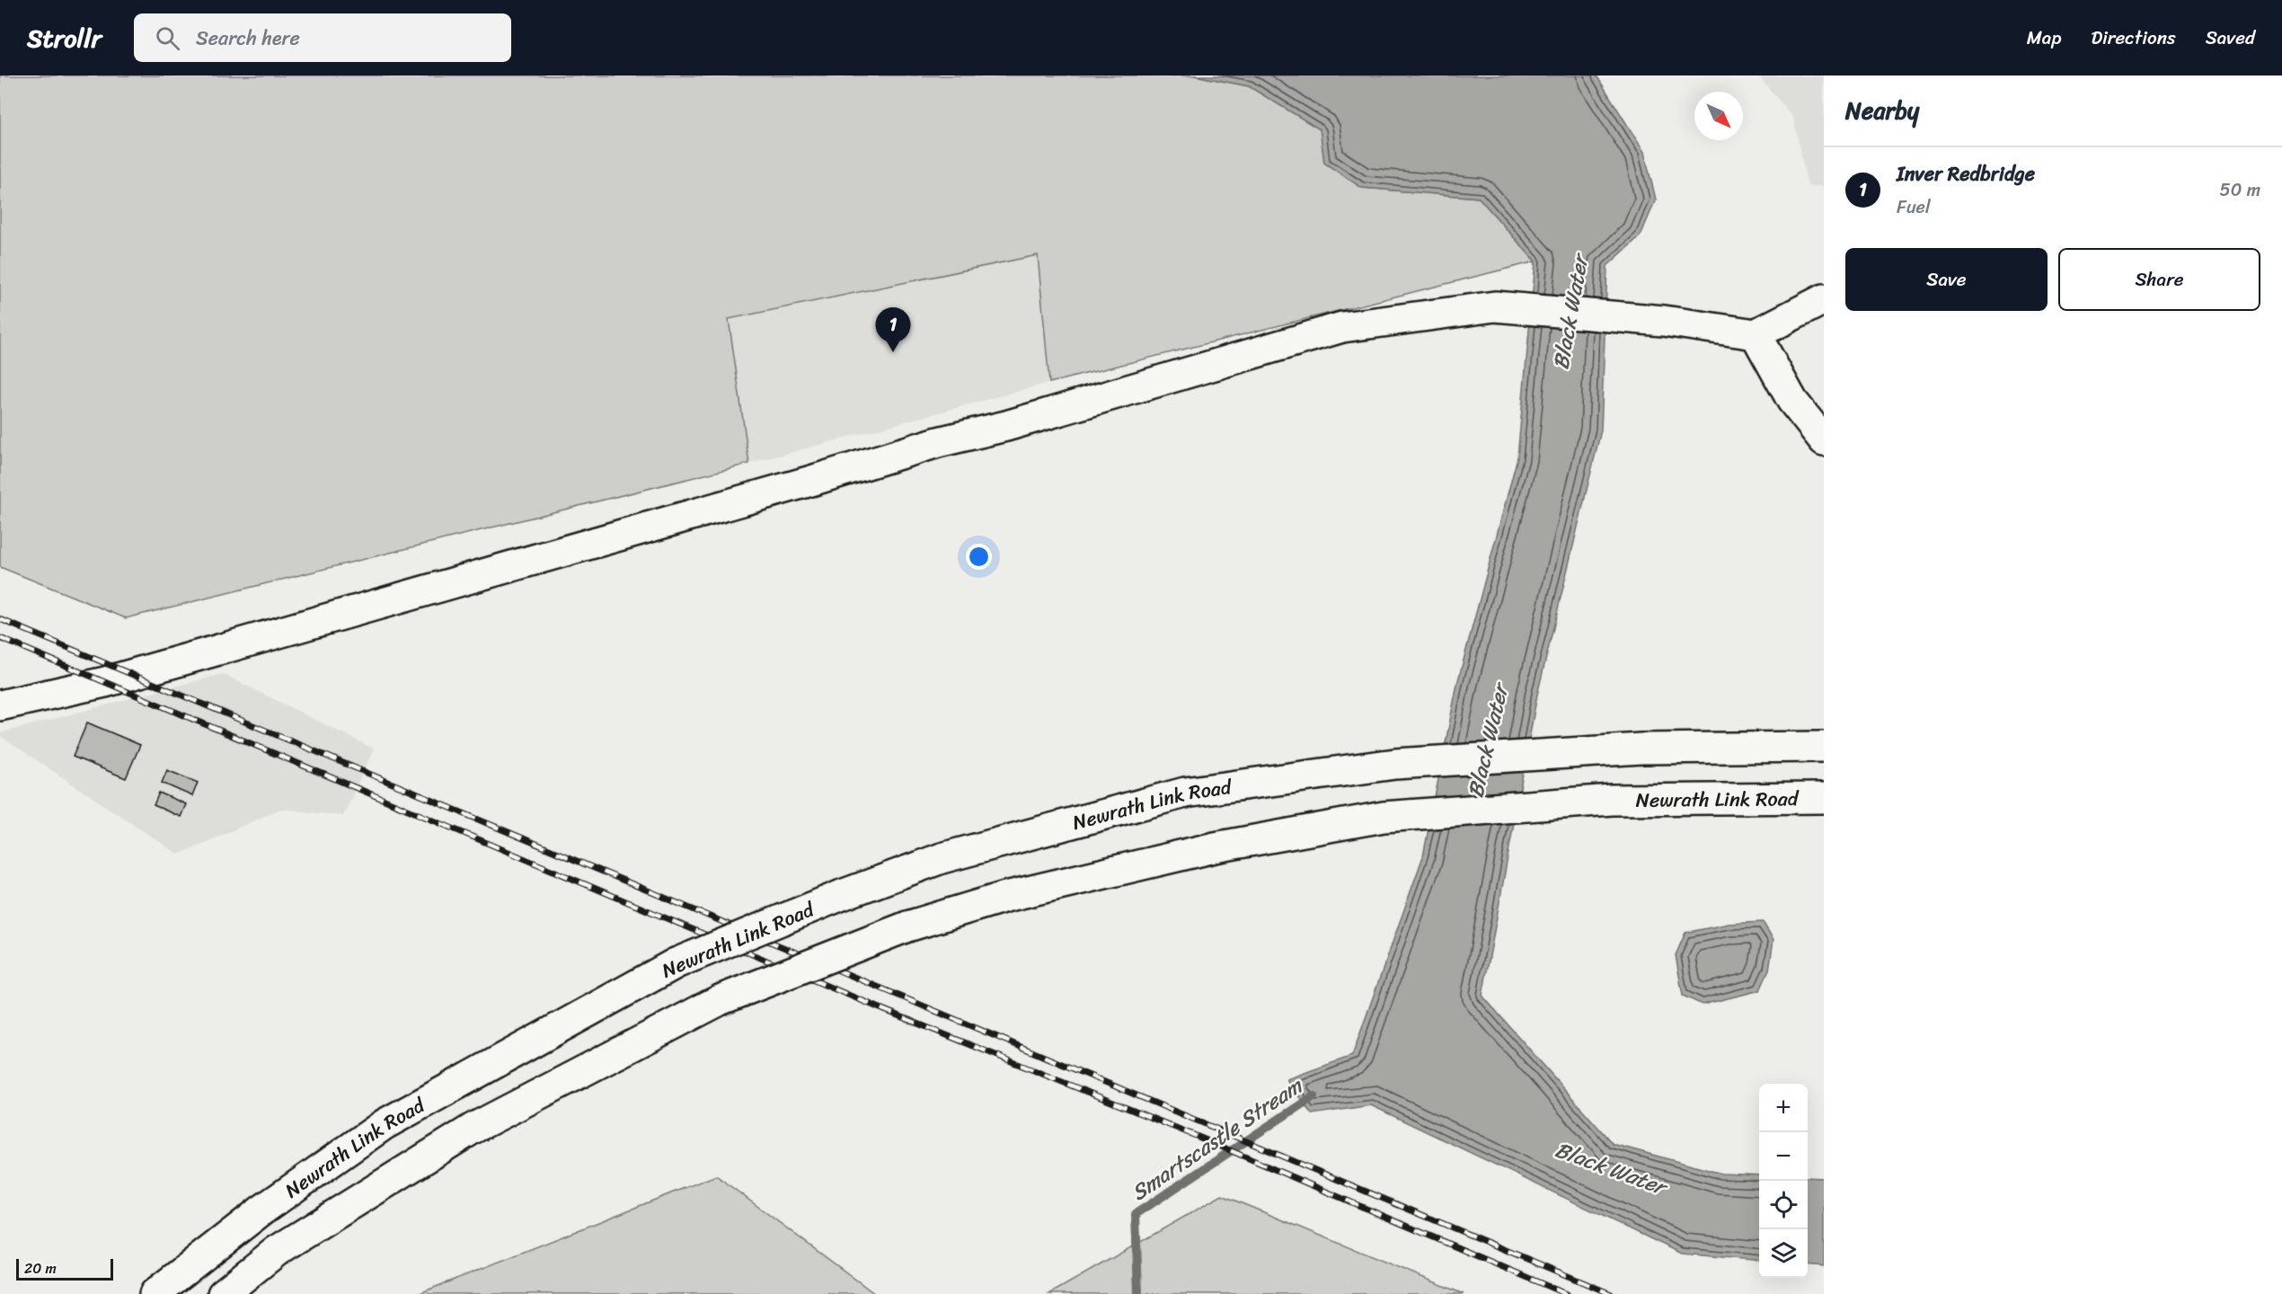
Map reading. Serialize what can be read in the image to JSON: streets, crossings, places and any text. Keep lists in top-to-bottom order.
{
  "streets": {
    "main road": ["Newrath Link Road"]
  },
  "water": ["Black Water", "Smartscastle Stream"],
  "scale_bar": "20 m",
  "north": "bottom right",
  "page": {
    "header": "Strollr",
    "search": "Search here",
    "nav": ["Map", "Directions", "Saved"],
    "heading": "Nearby",
    "list": [
      {
        "mark": "1",
        "name": "Inver Redbridge",
        "note": "Fuel",
        "value": "50 m"
      }
    ],
    "buttons": ["Save", "Share"],
    "pins": "1",
    "map_buttons": ["+", "−"],
    "scale": "20 m"
  }
}
